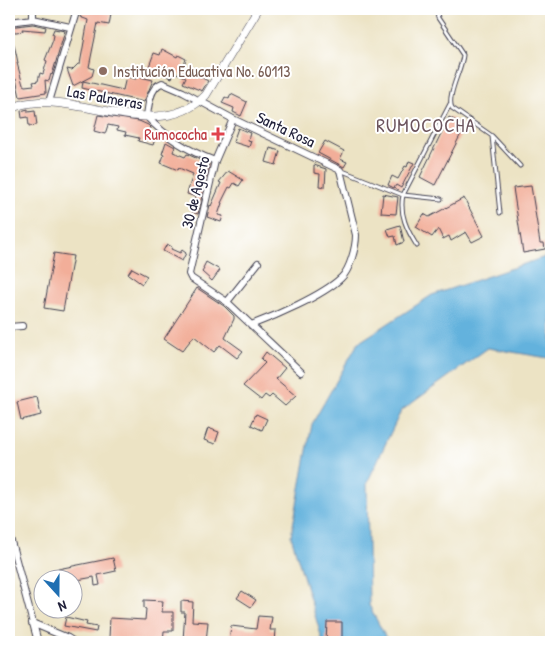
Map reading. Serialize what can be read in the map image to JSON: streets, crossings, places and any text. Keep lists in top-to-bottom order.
{
  "streets": {
    "street": ["Las Palmeras", "Santa Rosa", "30 de Agosto"]
  },
  "crossings": [
    ["Las Palmeras", "Santa Rosa"],
    ["Las Palmeras", "30 de Agosto"],
    ["Santa Rosa", "30 de Agosto"]
  ],
  "districts": ["RUMOCOCHA"],
  "places": {
    "other": ["Institución Educativa No. 60113"],
    "health": ["Rumococha"]
  },
  "north": "bottom"
}
